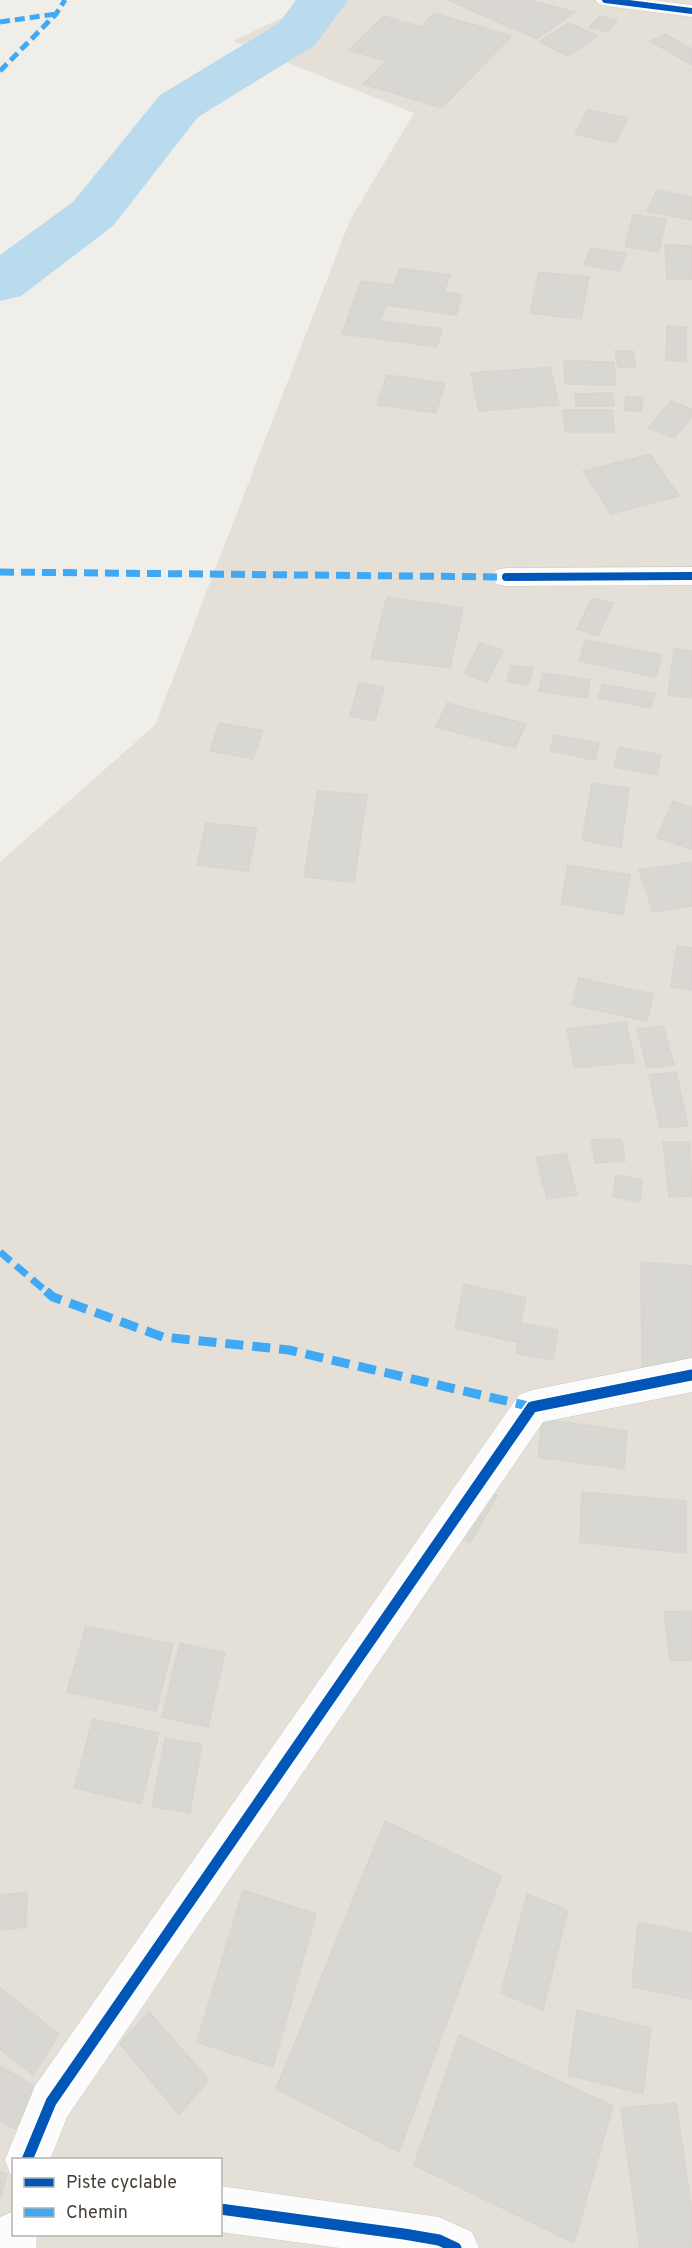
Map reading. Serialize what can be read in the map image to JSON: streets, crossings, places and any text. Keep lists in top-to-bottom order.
{
  "legend": ["Piste cyclable", "Chemin"]
}
